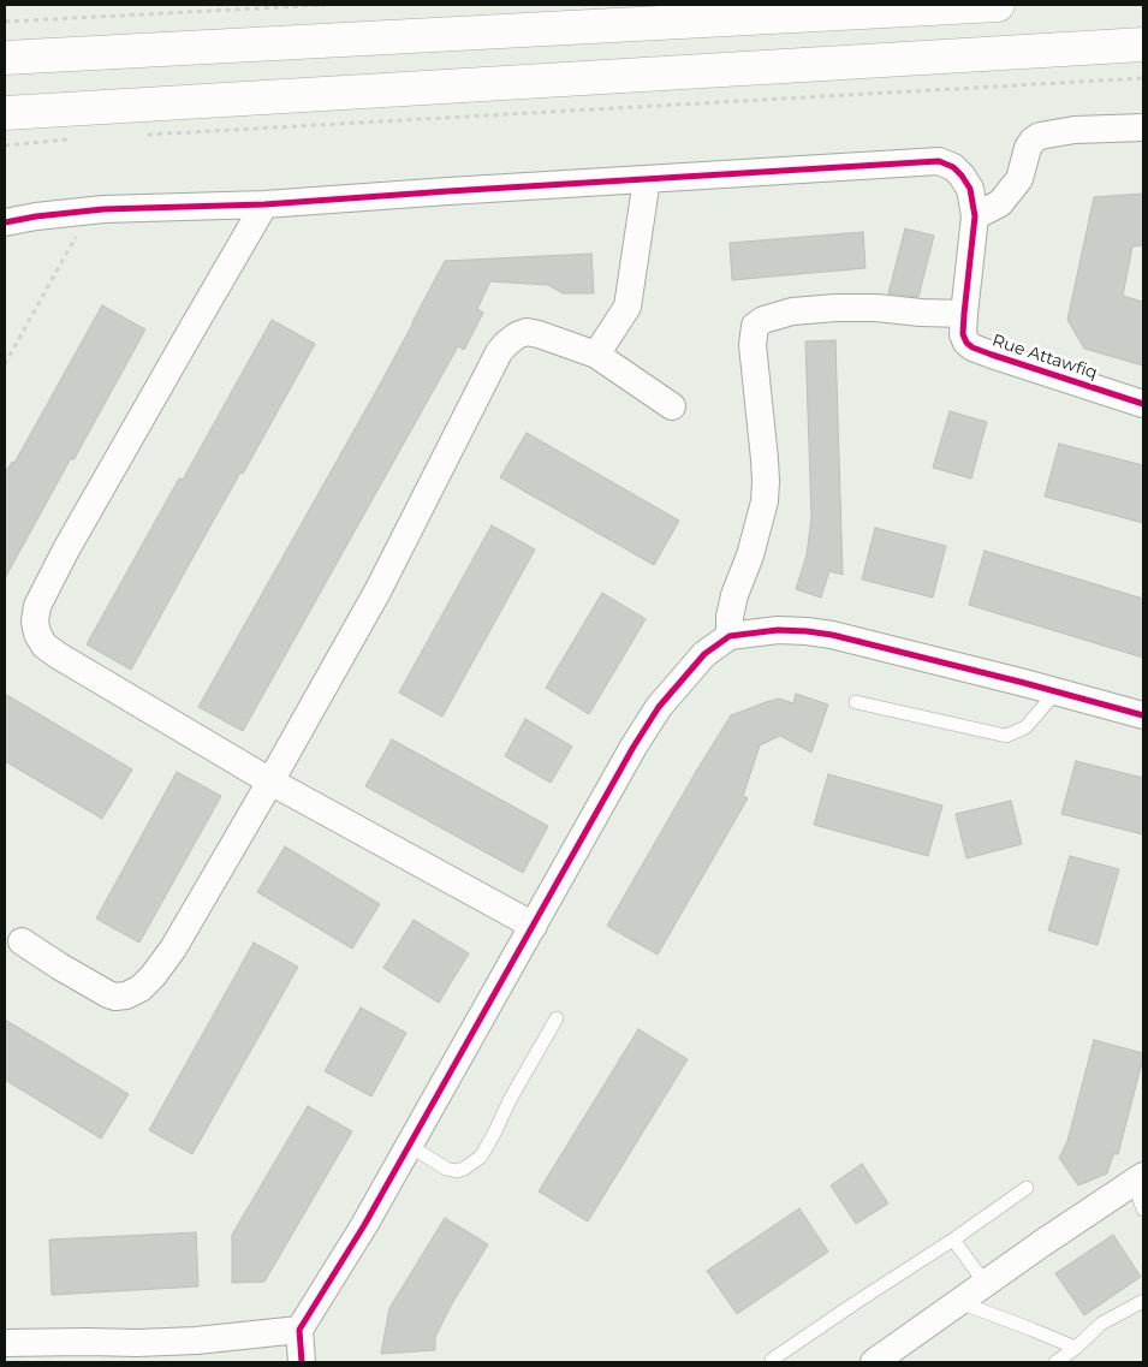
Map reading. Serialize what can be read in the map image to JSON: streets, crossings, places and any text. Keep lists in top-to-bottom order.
{
  "streets": {
    "street": ["Rue Attawfiq"]
  }
}
